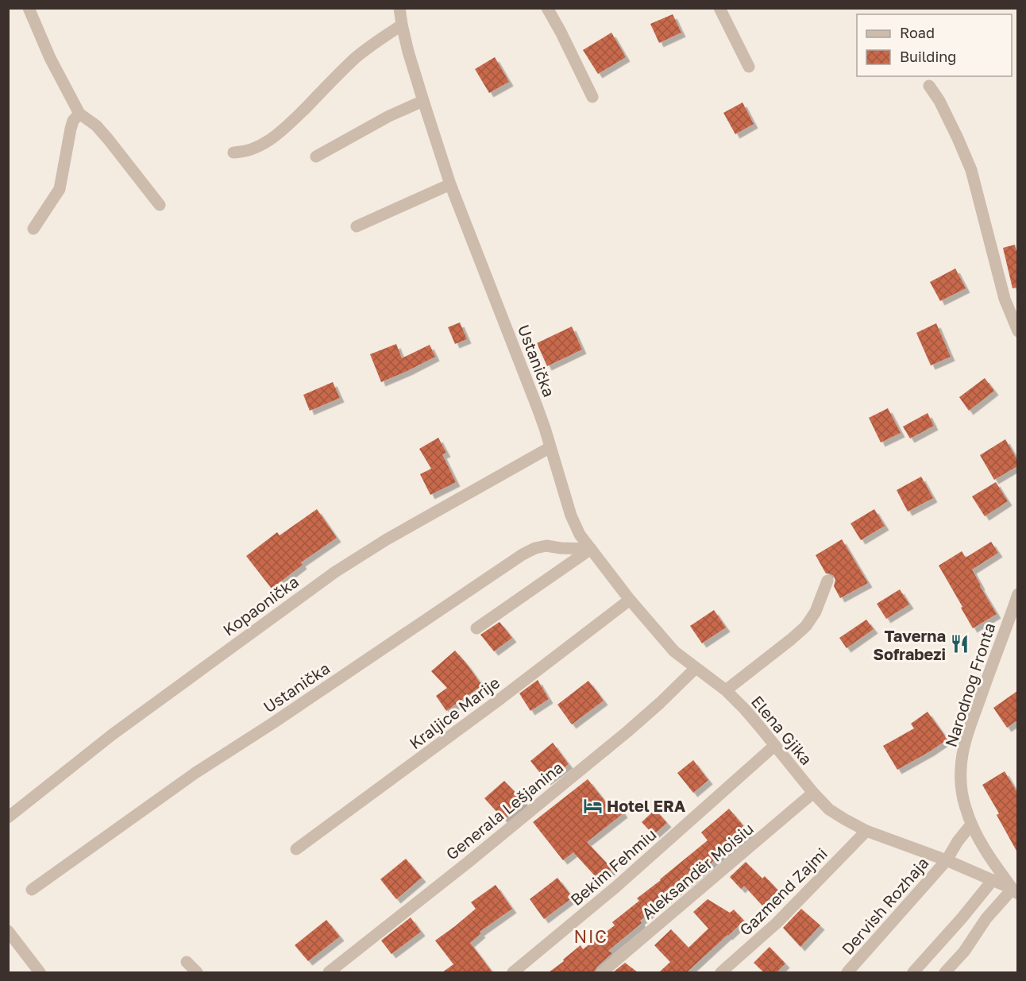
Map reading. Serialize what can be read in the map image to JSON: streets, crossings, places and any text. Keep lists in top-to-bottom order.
{
  "streets": {
    "street": [
      "Ustanička",
      "Kopaonička",
      "Narodnog Fronta",
      "Kraljice Marije",
      "Elena Gjika",
      "Generala Lešjanina",
      "Bekim Fehmiu",
      "Aleksandër Moisiu",
      "Gazmend Zajmi",
      "Dervish Rozhaja"
    ]
  },
  "crossings": [
    ["Ustanička", "Kopaonička"],
    ["Ustanička", "Kraljice Marije"],
    ["Ustanička", "Elena Gjika"],
    ["Ustanička", "Generala Lešjanina"],
    ["Narodnog Fronta", "Elena Gjika"],
    ["Elena Gjika", "Bekim Fehmiu"],
    ["Elena Gjika", "Aleksandër Moisiu"],
    ["Elena Gjika", "Gazmend Zajmi"],
    ["Elena Gjika", "Dervish Rozhaja"]
  ],
  "districts": ["NIC"],
  "places": {
    "restaurant": ["Taverna Sofrabezi"],
    "hotel": ["Hotel ERA"]
  },
  "legend": ["Road", "Building"]
}
